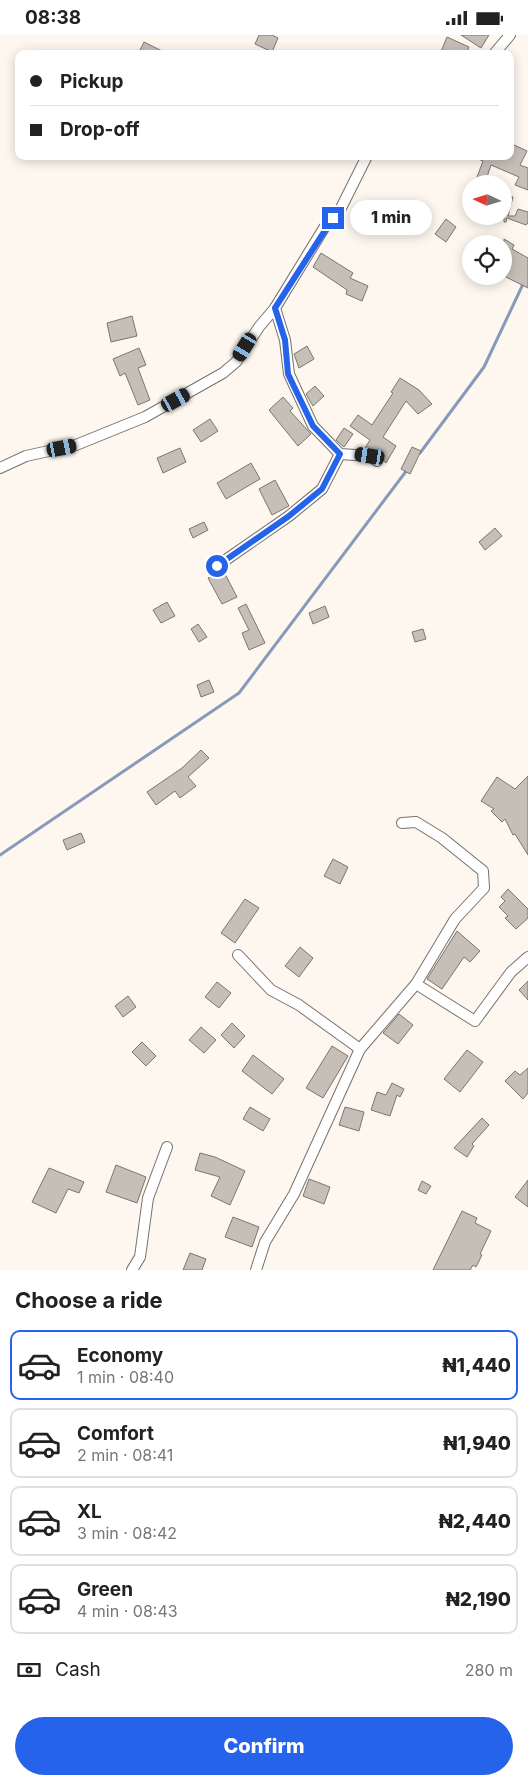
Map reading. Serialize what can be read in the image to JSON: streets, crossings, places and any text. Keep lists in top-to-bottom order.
{
  "north": "left",
  "page": {
    "status": "08:38",
    "banner": ["Pickup", "Drop-off"],
    "bubble": "1 min",
    "heading": "Choose a ride",
    "list": [
      {
        "name": "Economy",
        "note": "1 min · 08:40",
        "value": "₦1,440"
      },
      {
        "name": "Comfort",
        "note": "2 min · 08:41",
        "value": "₦1,940"
      },
      {
        "name": "XL",
        "note": "3 min · 08:42",
        "value": "₦2,440"
      },
      {
        "name": "Green",
        "note": "4 min · 08:43",
        "value": "₦2,190"
      }
    ],
    "pay": ["Cash", "280 m"],
    "buttons": "Confirm"
  }
}
